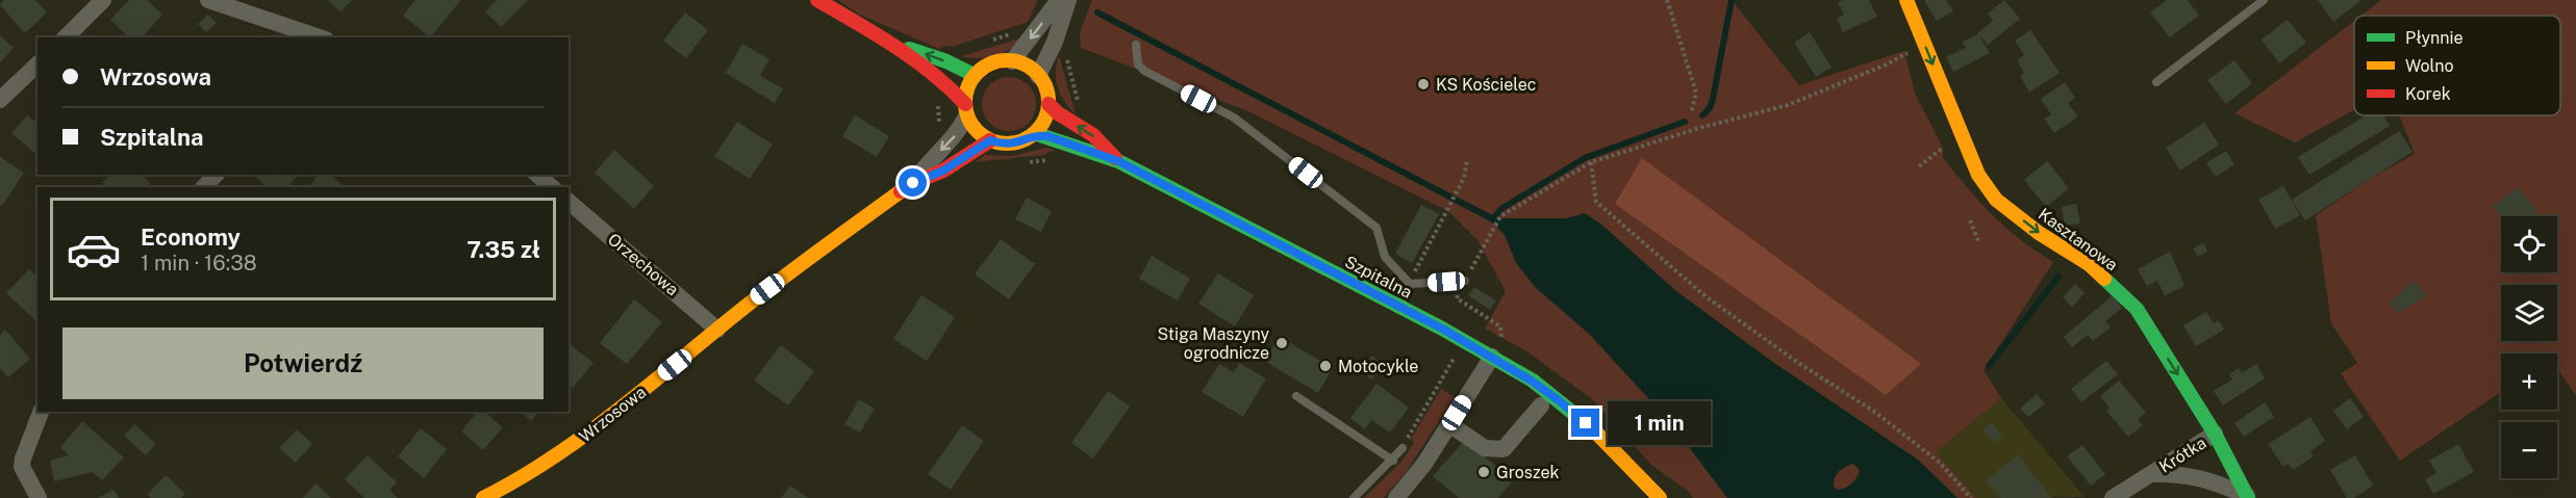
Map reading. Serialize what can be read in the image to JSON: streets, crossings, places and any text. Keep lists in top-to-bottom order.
{
  "streets": {
    "main road": ["Kasztanowa", "Szpitalna", "Wrzosowa"],
    "street": ["Orzechowa", "Krótka"]
  },
  "crossings": [
    ["Kasztanowa", "Krótka"],
    ["Orzechowa", "Wrzosowa"],
    ["Szpitalna", "Wrzosowa"]
  ],
  "one_way": ["Kasztanowa"],
  "places": [
    "KS Kościelec",
    "Stiga Maszyny ogrodnicze",
    "Motocykle",
    "Groszek"
  ],
  "legend": ["Płynnie", "Wolno", "Korek"],
  "page": {
    "banner": ["Wrzosowa", "Szpitalna"],
    "list": [
      {
        "name": "Economy",
        "note": "1 min · 16:38",
        "value": "7.35 zł"
      }
    ],
    "map_buttons": ["+", "−"],
    "buttons": "Potwierdź",
    "bubble": "1 min"
  }
}
